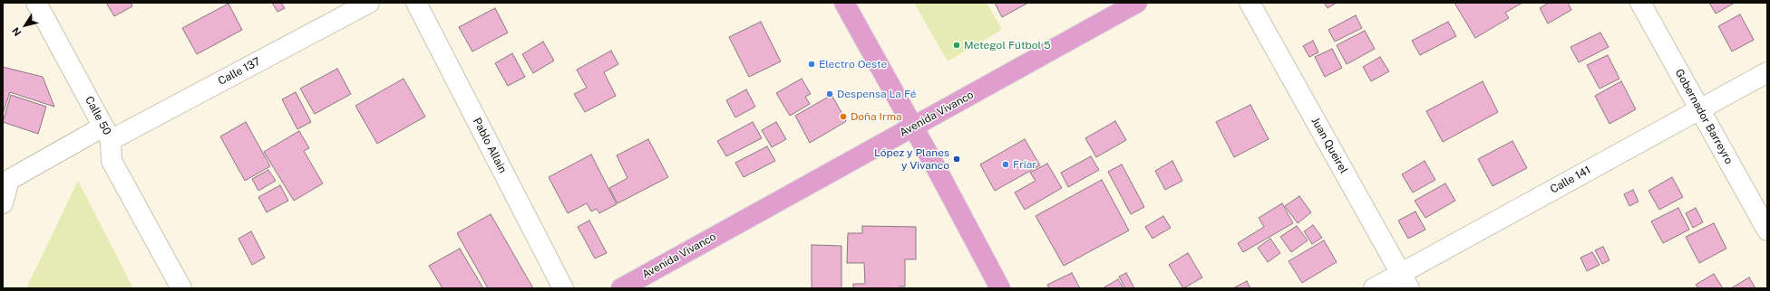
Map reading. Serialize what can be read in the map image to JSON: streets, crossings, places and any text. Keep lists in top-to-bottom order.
{
  "streets": {
    "main road": ["Avenida Vivanco"],
    "street": [
      "Calle 137",
      "Calle 50",
      "Gobernador Barreyro",
      "Pablo Allain",
      "Juan Queirel",
      "Calle 141"
    ]
  },
  "crossings": [
    ["Calle 137", "Calle 50"],
    ["Gobernador Barreyro", "Calle 141"],
    ["Juan Queirel", "Calle 141"]
  ],
  "places": [
    "Metegol Fútbol 5",
    "Electro Oeste",
    "Despensa La Fé",
    "Doña Irma",
    "López y Planes y Vivanco",
    "Fríar"
  ],
  "north": "bottom left"
}
